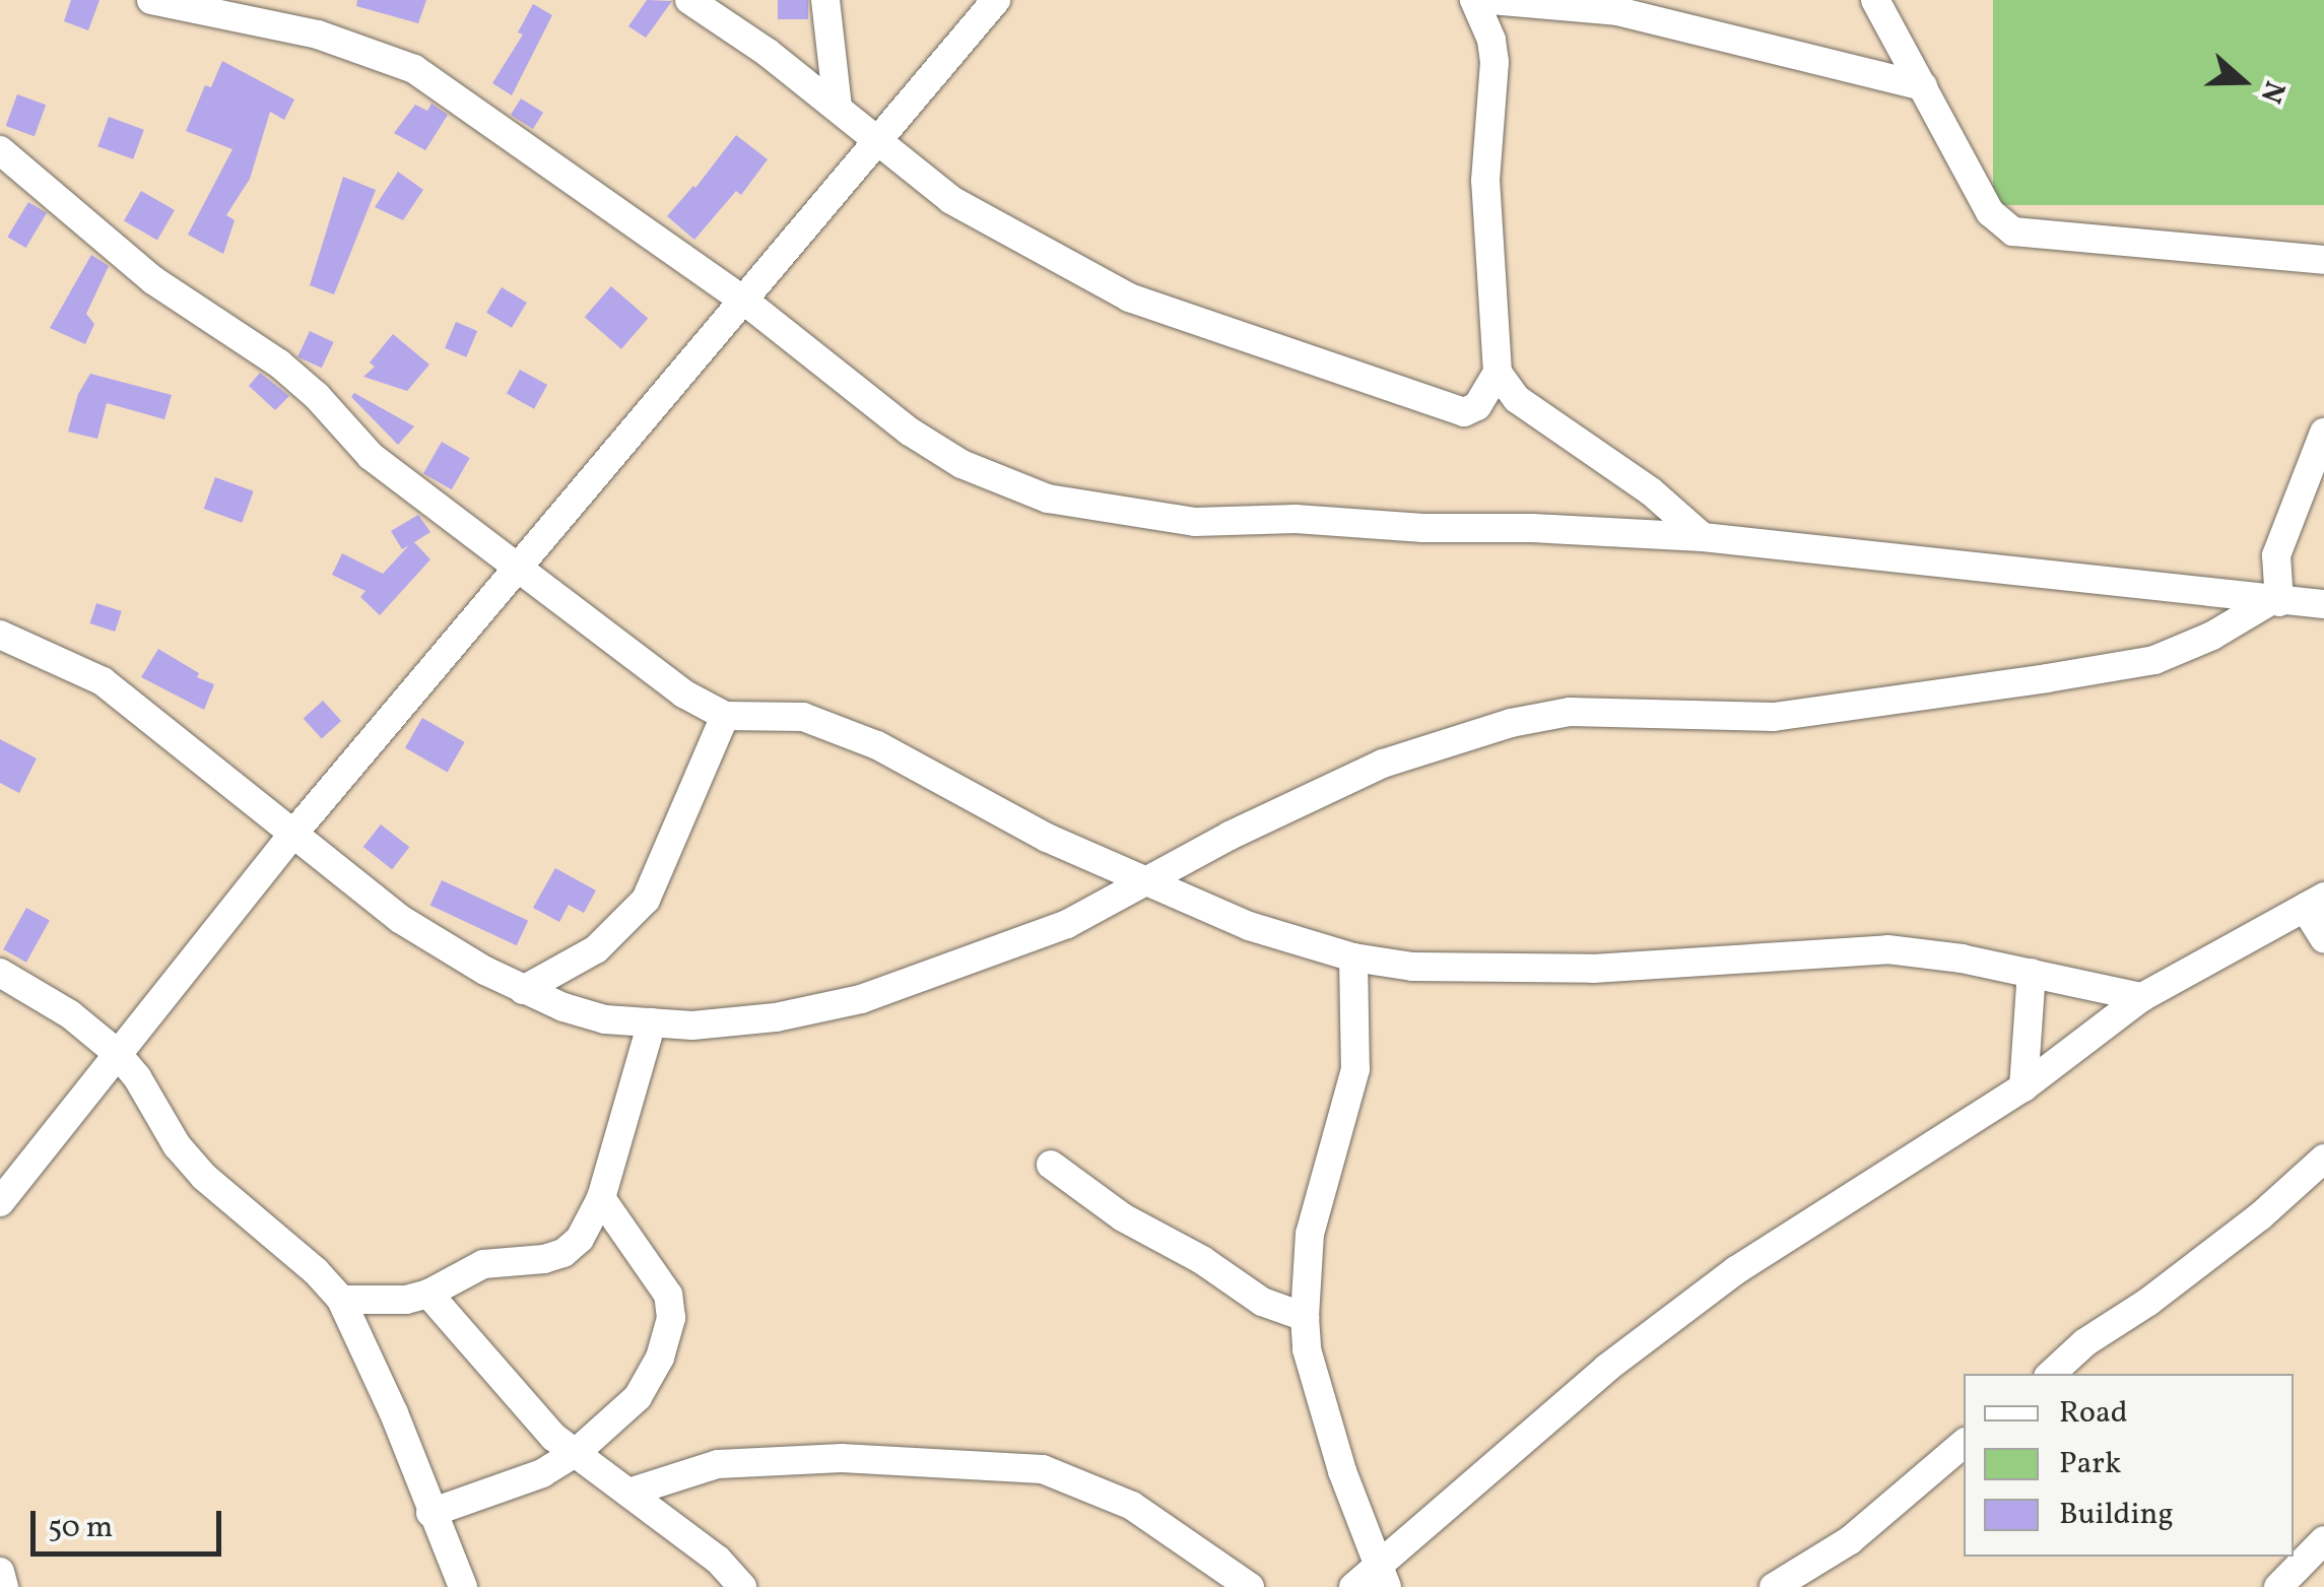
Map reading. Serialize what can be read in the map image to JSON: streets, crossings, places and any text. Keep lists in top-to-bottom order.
{
  "legend": ["Road", "Park", "Building"],
  "scale_bar": "50 m",
  "north": "right"
}
